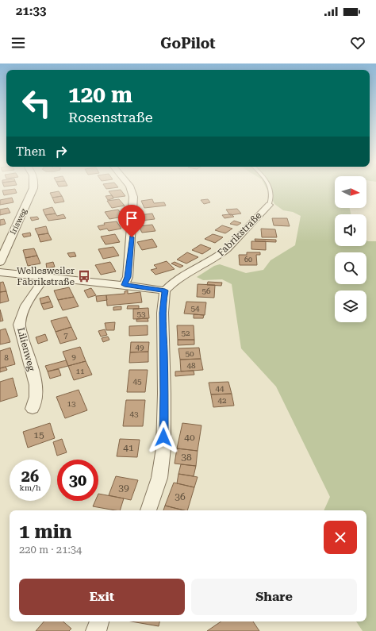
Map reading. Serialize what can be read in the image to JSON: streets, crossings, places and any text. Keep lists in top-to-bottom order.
{
  "streets": {
    "street": ["Irisweg", "Fabrikstraße", "Lilienweg"]
  },
  "places": {
    "bus stop": ["Wellesweiler Fabrikstraße"]
  },
  "house_numbers": [
    "60",
    "56",
    "54",
    "53",
    "52",
    "7",
    "49",
    "50",
    "9",
    "8",
    "48",
    "11",
    "45",
    "44",
    "42",
    "13",
    "43",
    "15",
    "40",
    "41",
    "38",
    "39",
    "36"
  ],
  "north": "right",
  "page": {
    "status": "21:33",
    "header": "GoPilot",
    "turn": ["120 m", "Rosenstraße"],
    "then": "Then",
    "speed": "26 km/h",
    "limit": "30",
    "heading": ["1 min", "220 m · 21:34"],
    "buttons": ["Exit", "Share"]
  }
}
